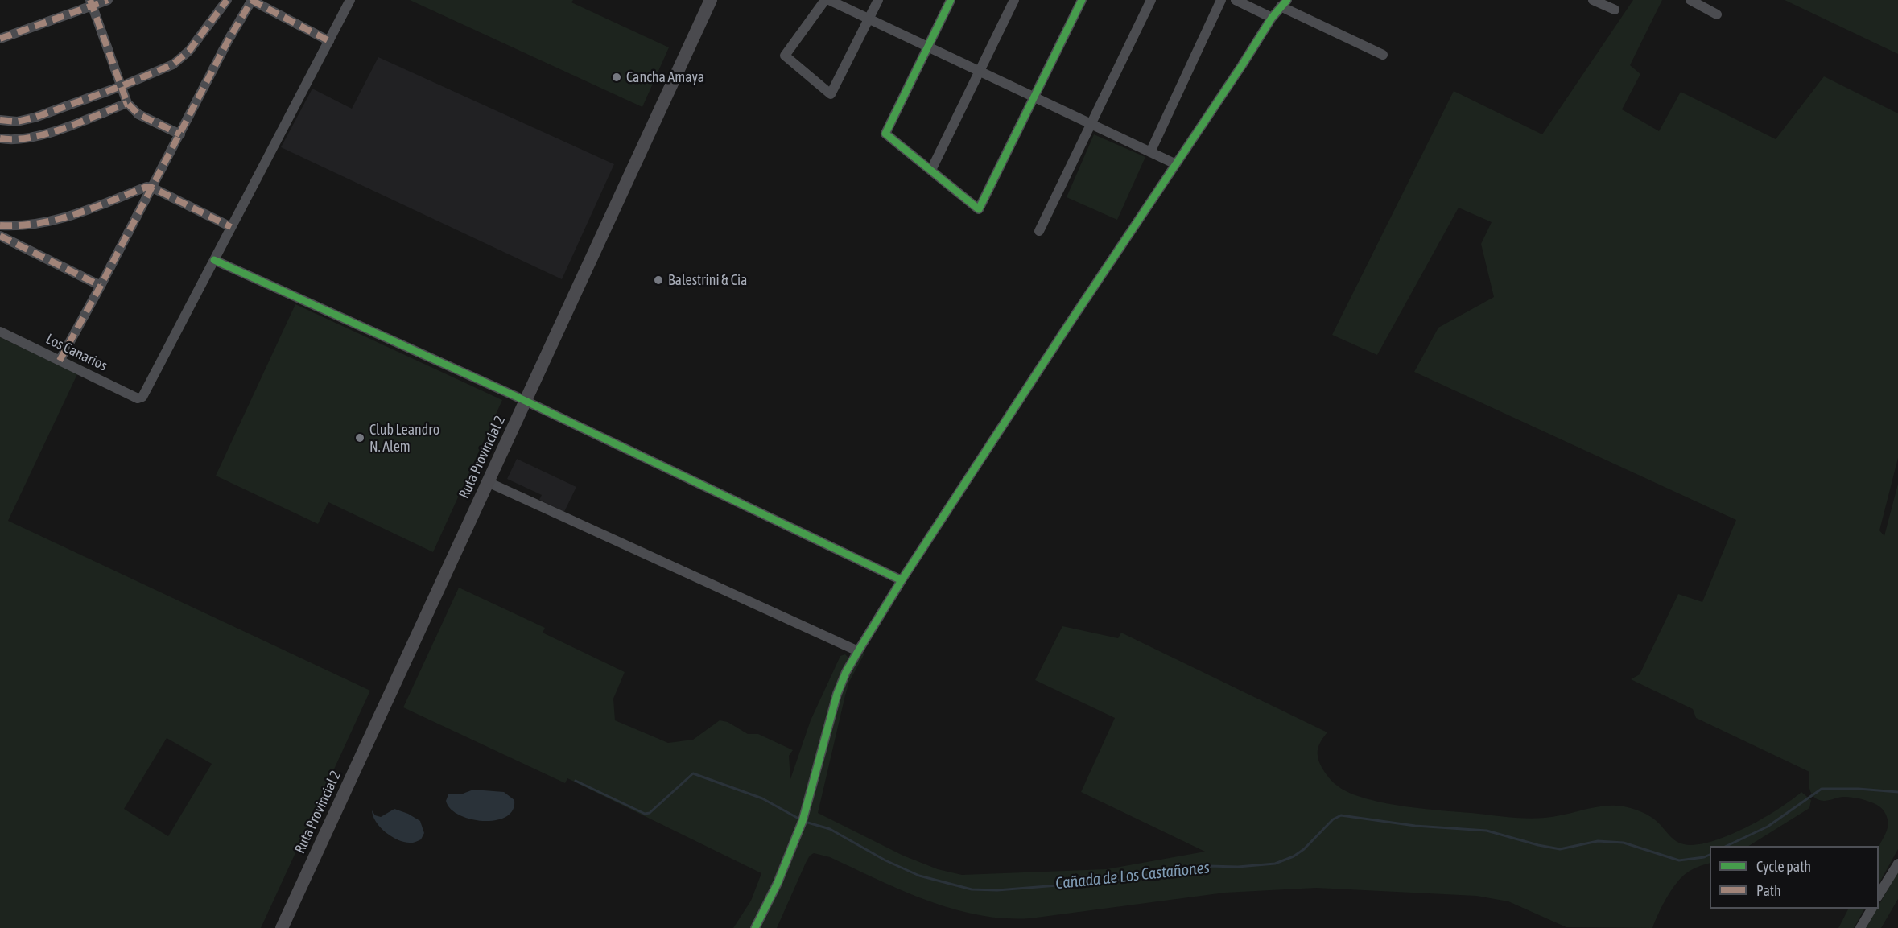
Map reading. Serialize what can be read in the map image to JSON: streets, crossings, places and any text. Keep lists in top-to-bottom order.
{
  "streets": {
    "main road": ["Ruta Provincial 2"],
    "street": ["Los Canarios"]
  },
  "water": ["Cañada de Los Castañones"],
  "places": ["Cancha Amaya", "Balestrini & Cia", "Club Leandro N. Alem"],
  "legend": ["Cycle path", "Path"]
}
